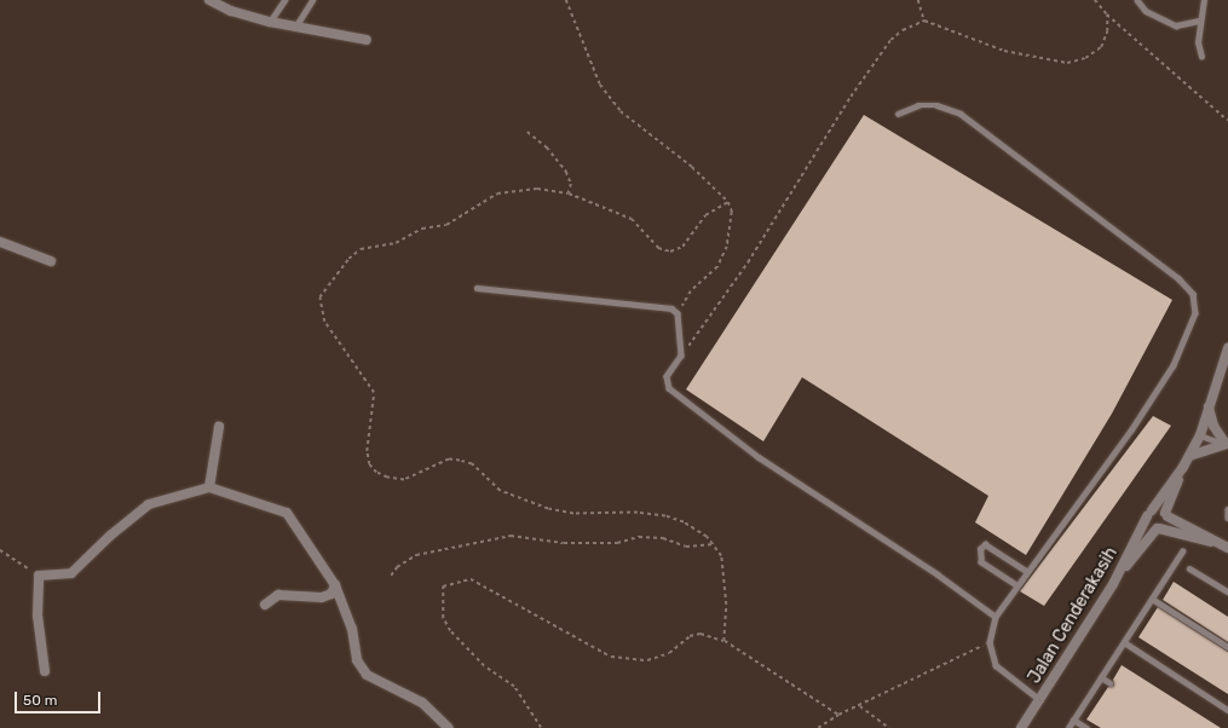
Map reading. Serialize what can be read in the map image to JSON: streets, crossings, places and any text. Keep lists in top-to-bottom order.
{
  "streets": {
    "street": ["Jalan Cenderakasih"]
  },
  "scale_bar": "50 m"
}
